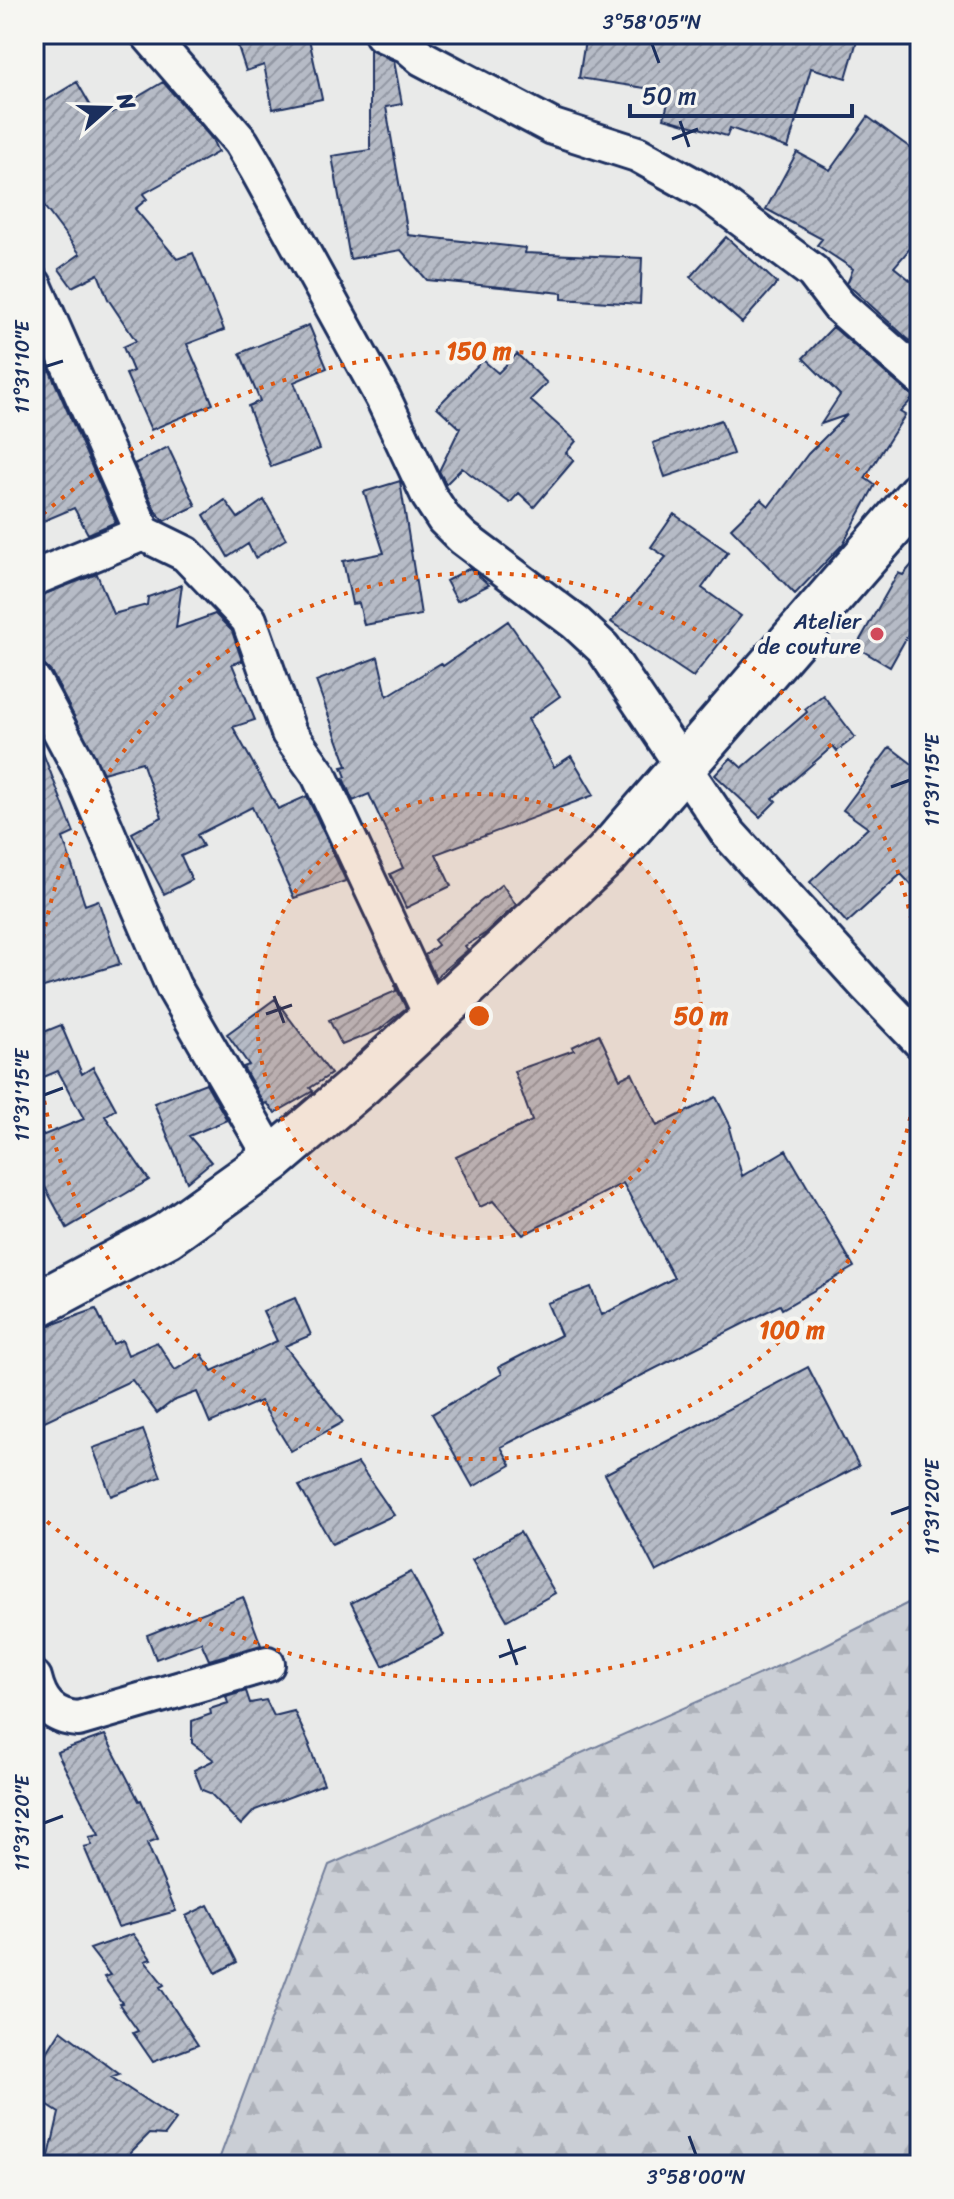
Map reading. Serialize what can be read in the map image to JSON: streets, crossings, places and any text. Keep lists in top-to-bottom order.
{
  "places": ["Atelier de couture"],
  "scale_bar": "50 m",
  "north": "right",
  "coordinates": [
    "3°58'05\"N",
    "11°31'10\"E",
    "11°31'15\"E",
    "11°31'20\"E",
    "3°58'00\"N"
  ],
  "rings": ["150 m", "50 m", "100 m"]
}
